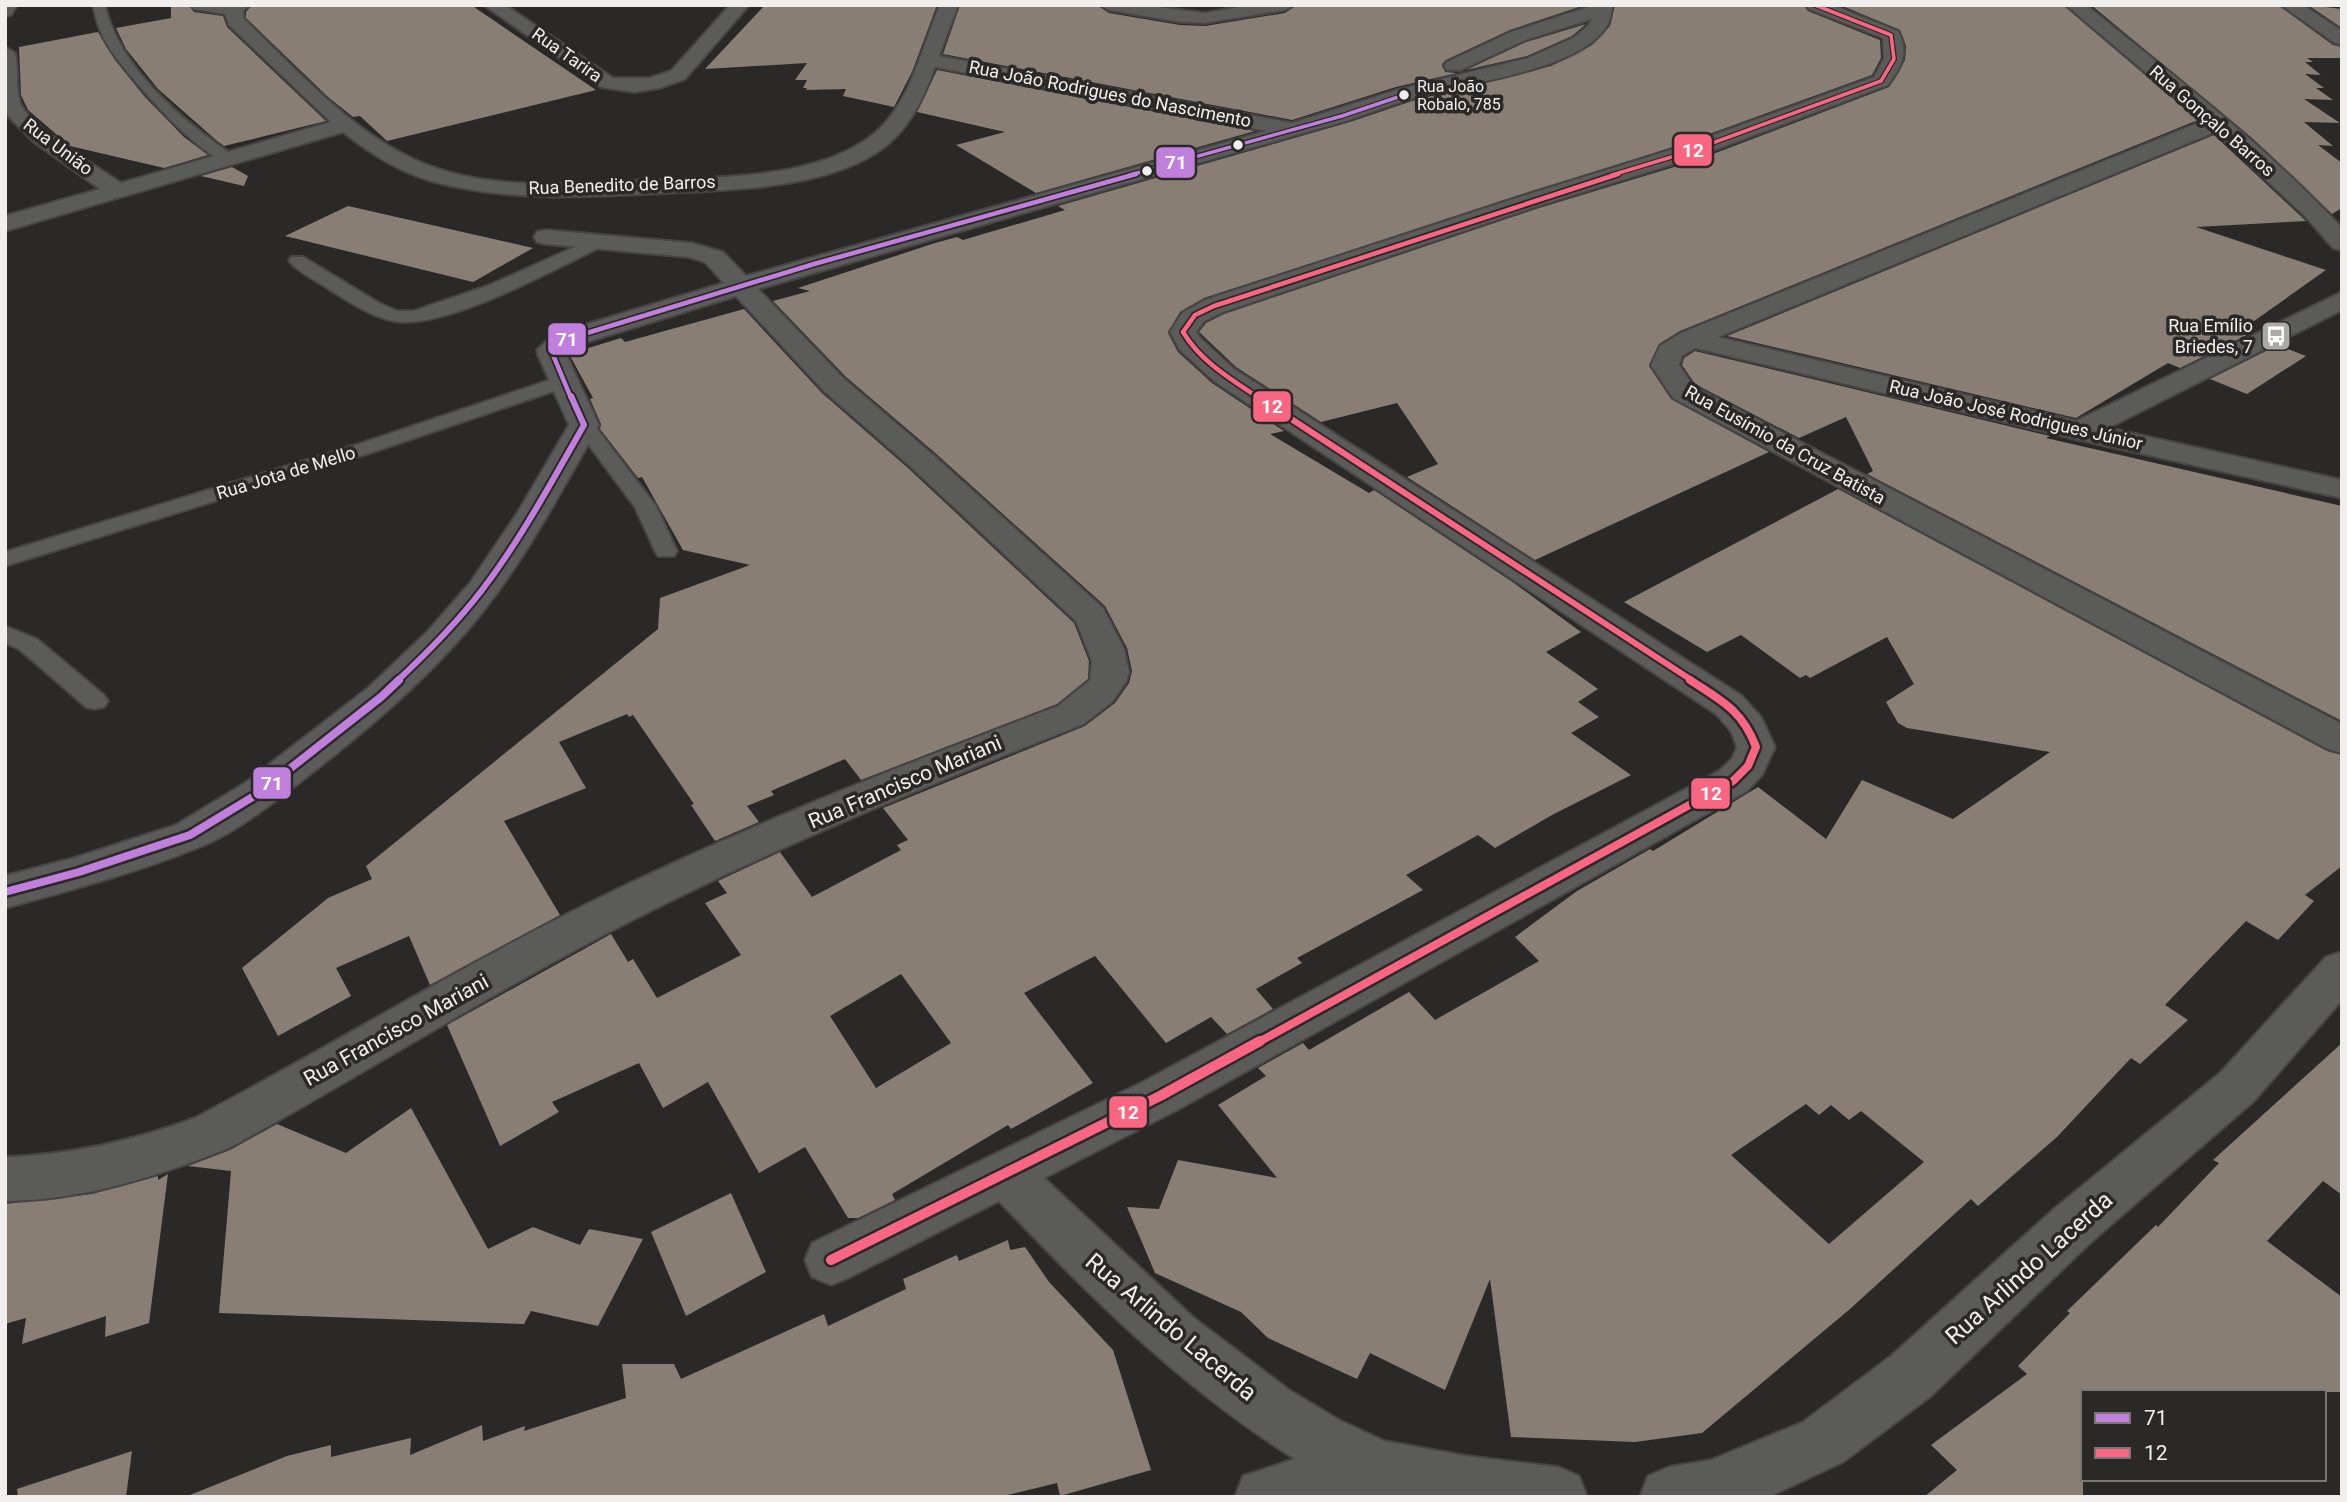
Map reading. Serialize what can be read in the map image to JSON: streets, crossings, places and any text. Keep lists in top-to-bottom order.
{
  "streets": {
    "street": [
      "Rua Tarira",
      "Rua João Rodrigues do Nascimento",
      "Rua Gonçalo Barros",
      "Rua União",
      "Rua Benedito de Barros",
      "Rua João José Rodrigues Júnior",
      "Rua Eusímio da Cruz Batista",
      "Rua Francisco Mariani",
      "Rua Arlindo Lacerda"
    ],
    "lane": ["Rua Jota de Mello"]
  },
  "crossings": [
    ["Rua João Rodrigues do Nascimento", "Rua Benedito de Barros"],
    ["Rua Gonçalo Barros", "Rua Eusímio da Cruz Batista"],
    ["Rua João José Rodrigues Júnior", "Rua Eusímio da Cruz Batista"]
  ],
  "places": {
    "other": ["Rua João Robalo, 785"],
    "bus stop": ["Rua Emílio Briedes, 7"]
  },
  "lines": ["transit line 12", "transit line 71"],
  "legend": ["71", "12"]
}
